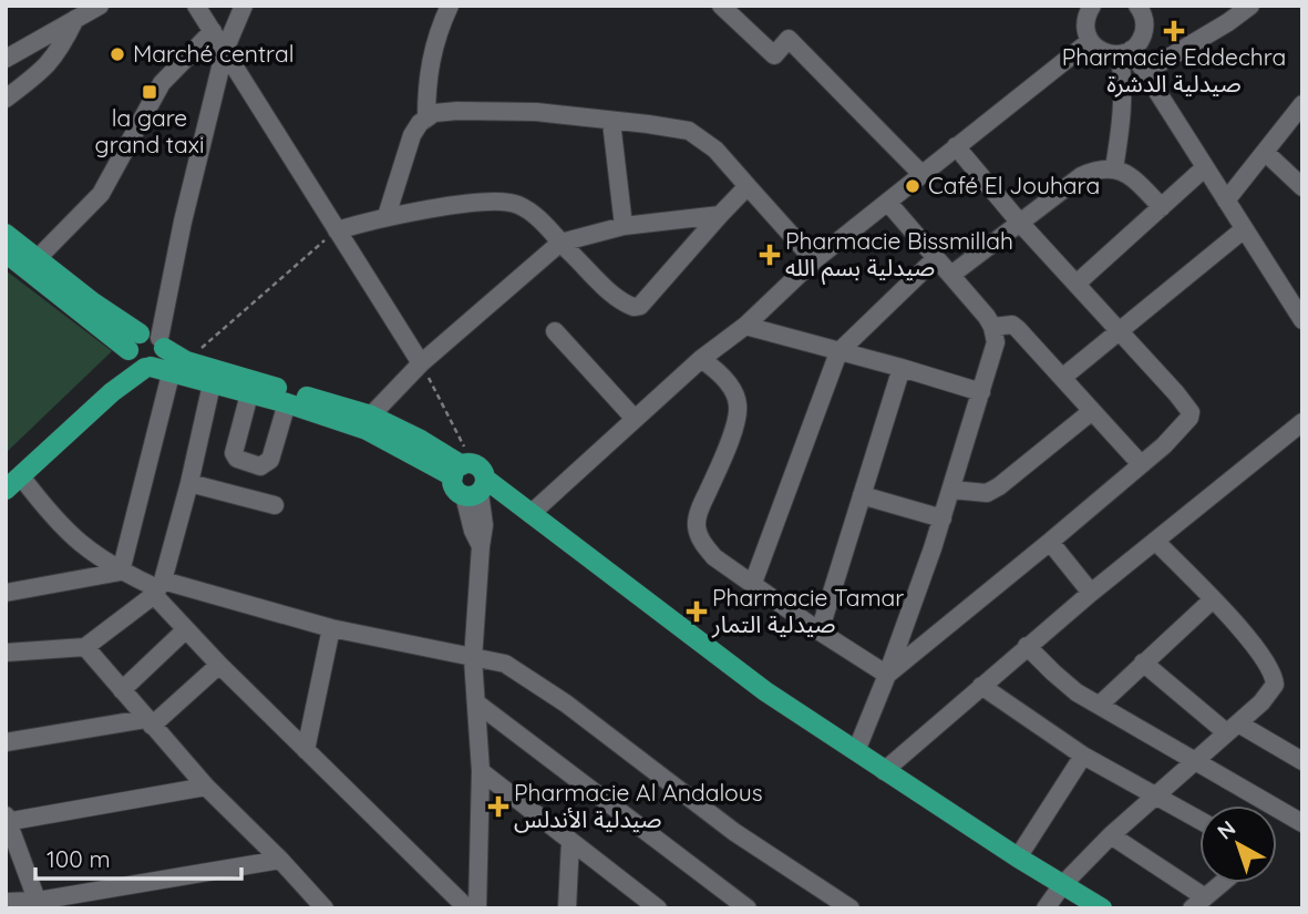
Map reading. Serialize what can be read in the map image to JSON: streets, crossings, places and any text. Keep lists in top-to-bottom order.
{
  "places": {
    "health": [
      "Pharmacie Eddechra صيدلية الدشرة",
      "Pharmacie Bissmillah صيدلية بسم الله",
      "Pharmacie Tamar صيدلية التمار",
      "Pharmacie Al Andalous صيدلية الأندلس"
    ],
    "other": ["Marché central", "Café El Jouhara"],
    "transit": ["la gare grand taxi"]
  },
  "scale_bar": "100 m",
  "north": "top left"
}
